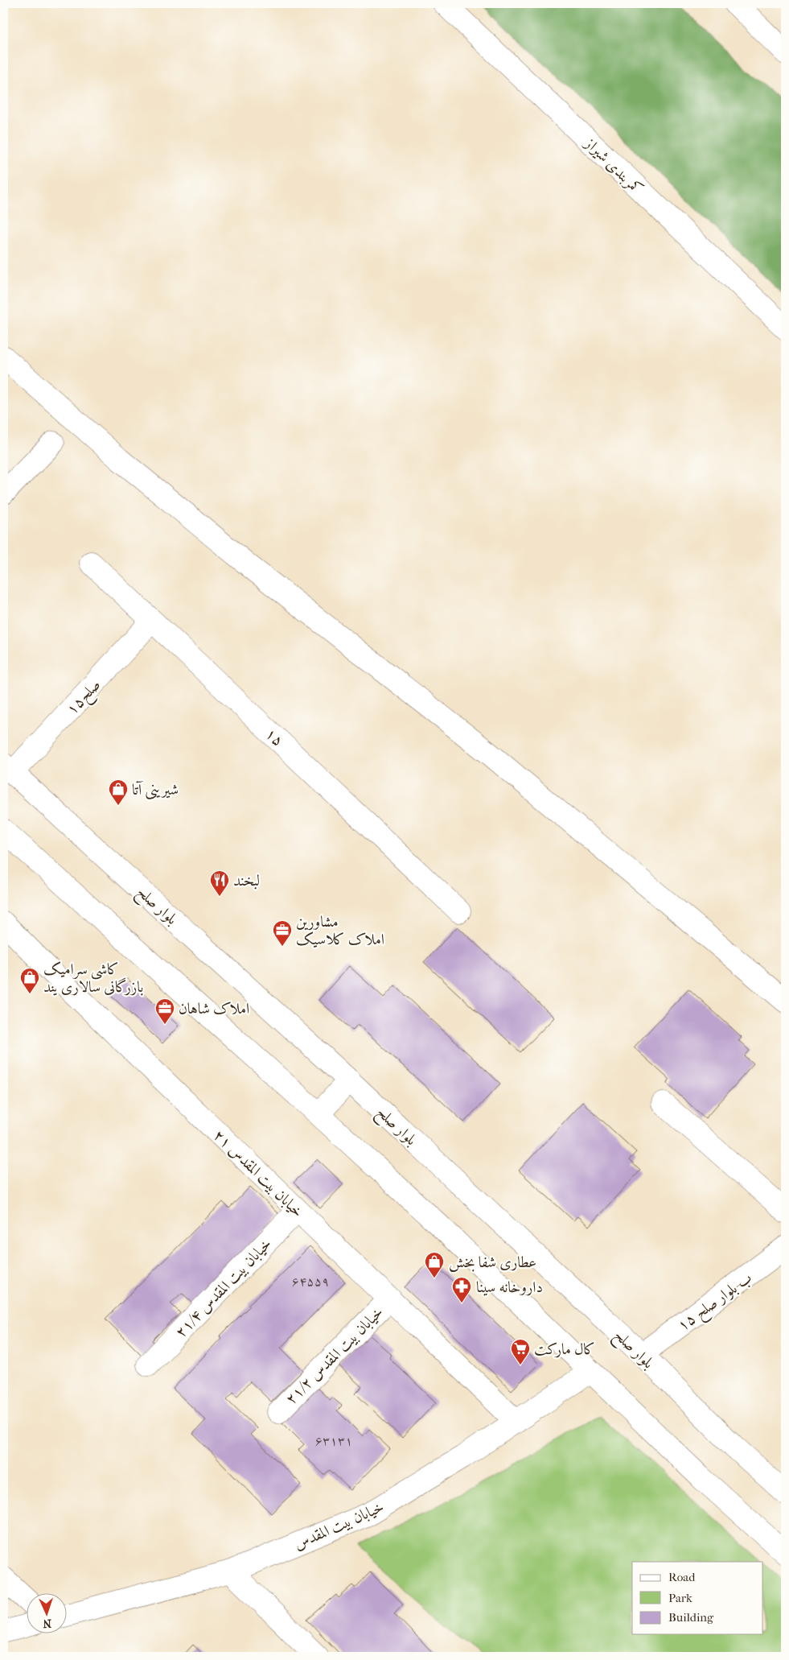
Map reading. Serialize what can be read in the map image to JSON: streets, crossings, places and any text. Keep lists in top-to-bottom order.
{
  "streets": {
    "main road": [
      "کمربندی شیراز",
      "صلح۱۵",
      "۱۵",
      "بلوار صلح",
      "خیابان بیت المقدس ۲۱",
      "خیابان بیت المقدس ۲۱/۴",
      "۱۵ ب-بلوار صلح",
      "خیابان بیت المقدس ۲۱/۲",
      "خیابان بیت المقدس"
    ]
  },
  "crossings": [
    ["صلح۱۵", "۱۵"],
    ["صلح۱۵", "بلوار صلح"],
    ["بلوار صلح", "۱۵ ب-بلوار صلح"],
    ["خیابان بیت المقدس ۲۱", "خیابان بیت المقدس ۲۱/۴"],
    ["خیابان بیت المقدس ۲۱", "خیابان بیت المقدس ۲۱/۲"],
    ["خیابان بیت المقدس ۲۱", "خیابان بیت المقدس"]
  ],
  "places": {
    "shop": ["شیرینی آتا", "کاشی سرامیک بازرگانی سالاری یند", "عطاری شفا بخش"],
    "restaurant": ["لبخند"],
    "office": ["مشاورین املاک کلاسیک", "املاک شاهان"],
    "pharmacy": ["داروخانه سینا"],
    "supermarket": ["کال مارکت"]
  },
  "house_numbers": ["۶۴۵۵۹", "۶۳۱۳۱"],
  "legend": ["Road", "Park", "Building"],
  "north": "bottom"
}
